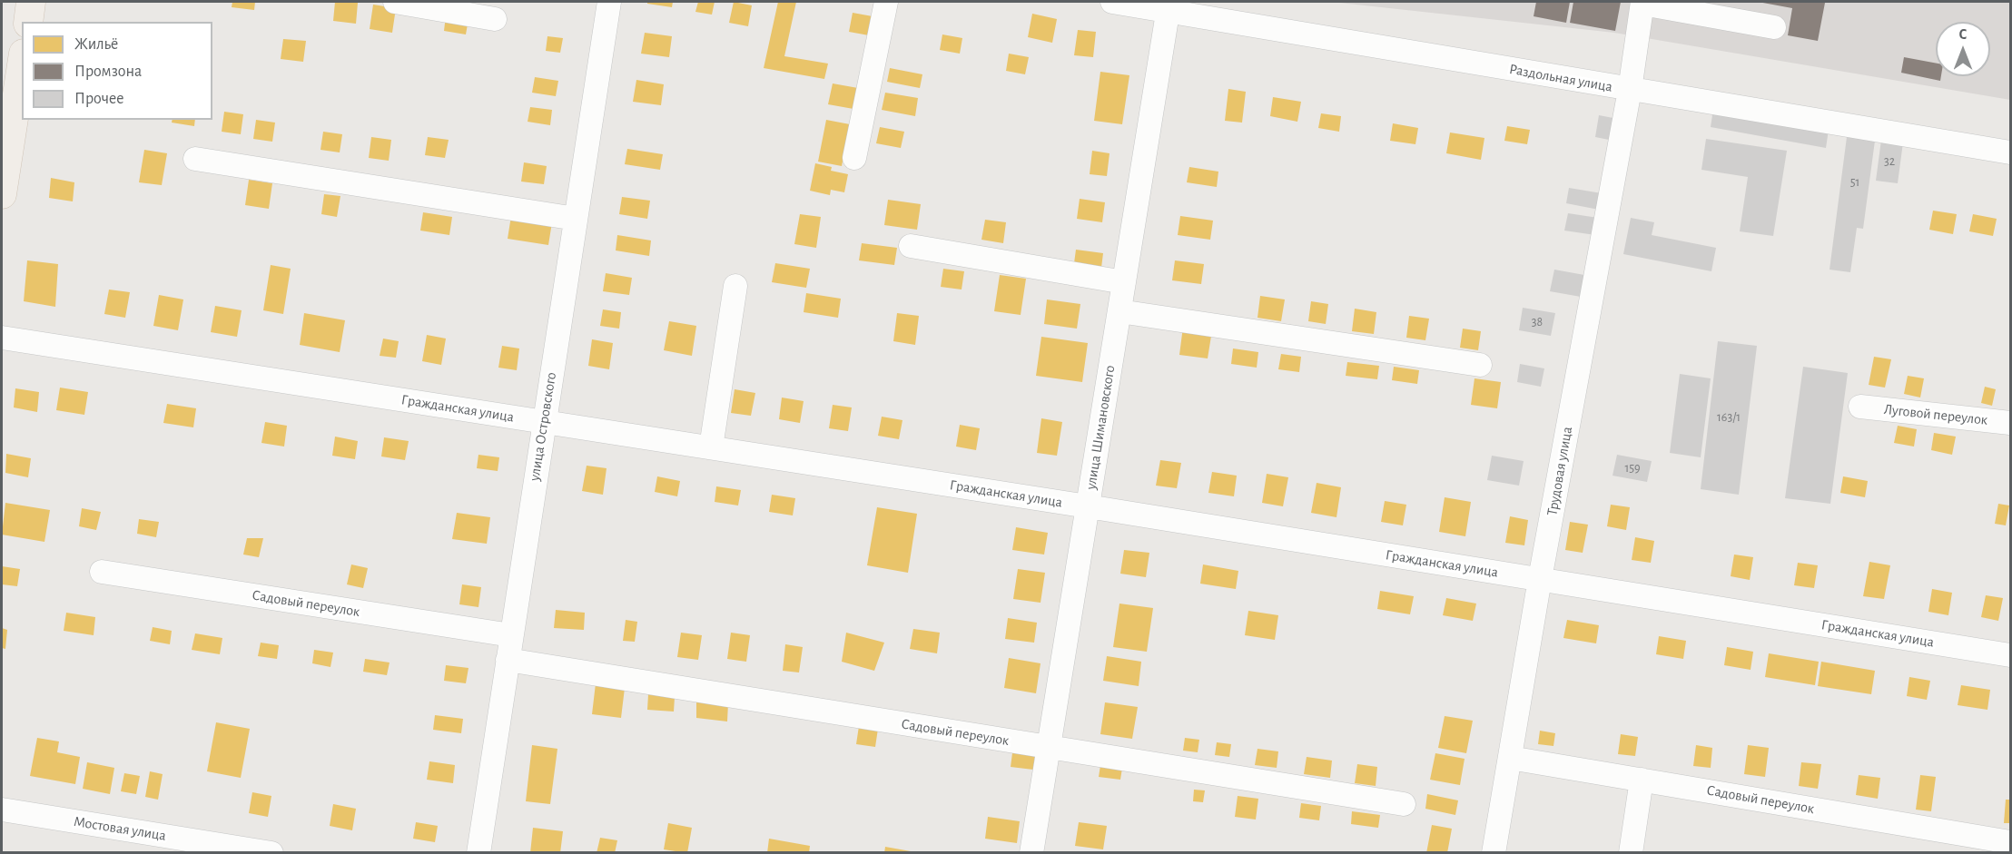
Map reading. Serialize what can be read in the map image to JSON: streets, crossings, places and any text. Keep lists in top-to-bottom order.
{
  "streets": {
    "street": [
      "Раздольная улица",
      "Гражданская улица",
      "Луговой переулок",
      "улица Островского",
      "улица Шимановского",
      "Трудовая улица",
      "Садовый переулок",
      "Мостовая улица"
    ]
  },
  "crossings": [
    ["Раздольная улица", "улица Шимановского"],
    ["Раздольная улица", "Трудовая улица"],
    ["Гражданская улица", "улица Островского"],
    ["Гражданская улица", "улица Шимановского"],
    ["Гражданская улица", "Трудовая улица"],
    ["улица Островского", "Садовый переулок"],
    ["улица Шимановского", "Садовый переулок"],
    ["Трудовая улица", "Садовый переулок"]
  ],
  "house_numbers": [
    "32",
    "51",
    "38",
    "163/1",
    "159"
  ],
  "legend": ["Жильё", "Промзона", "Прочее"],
  "north": "top"
}
